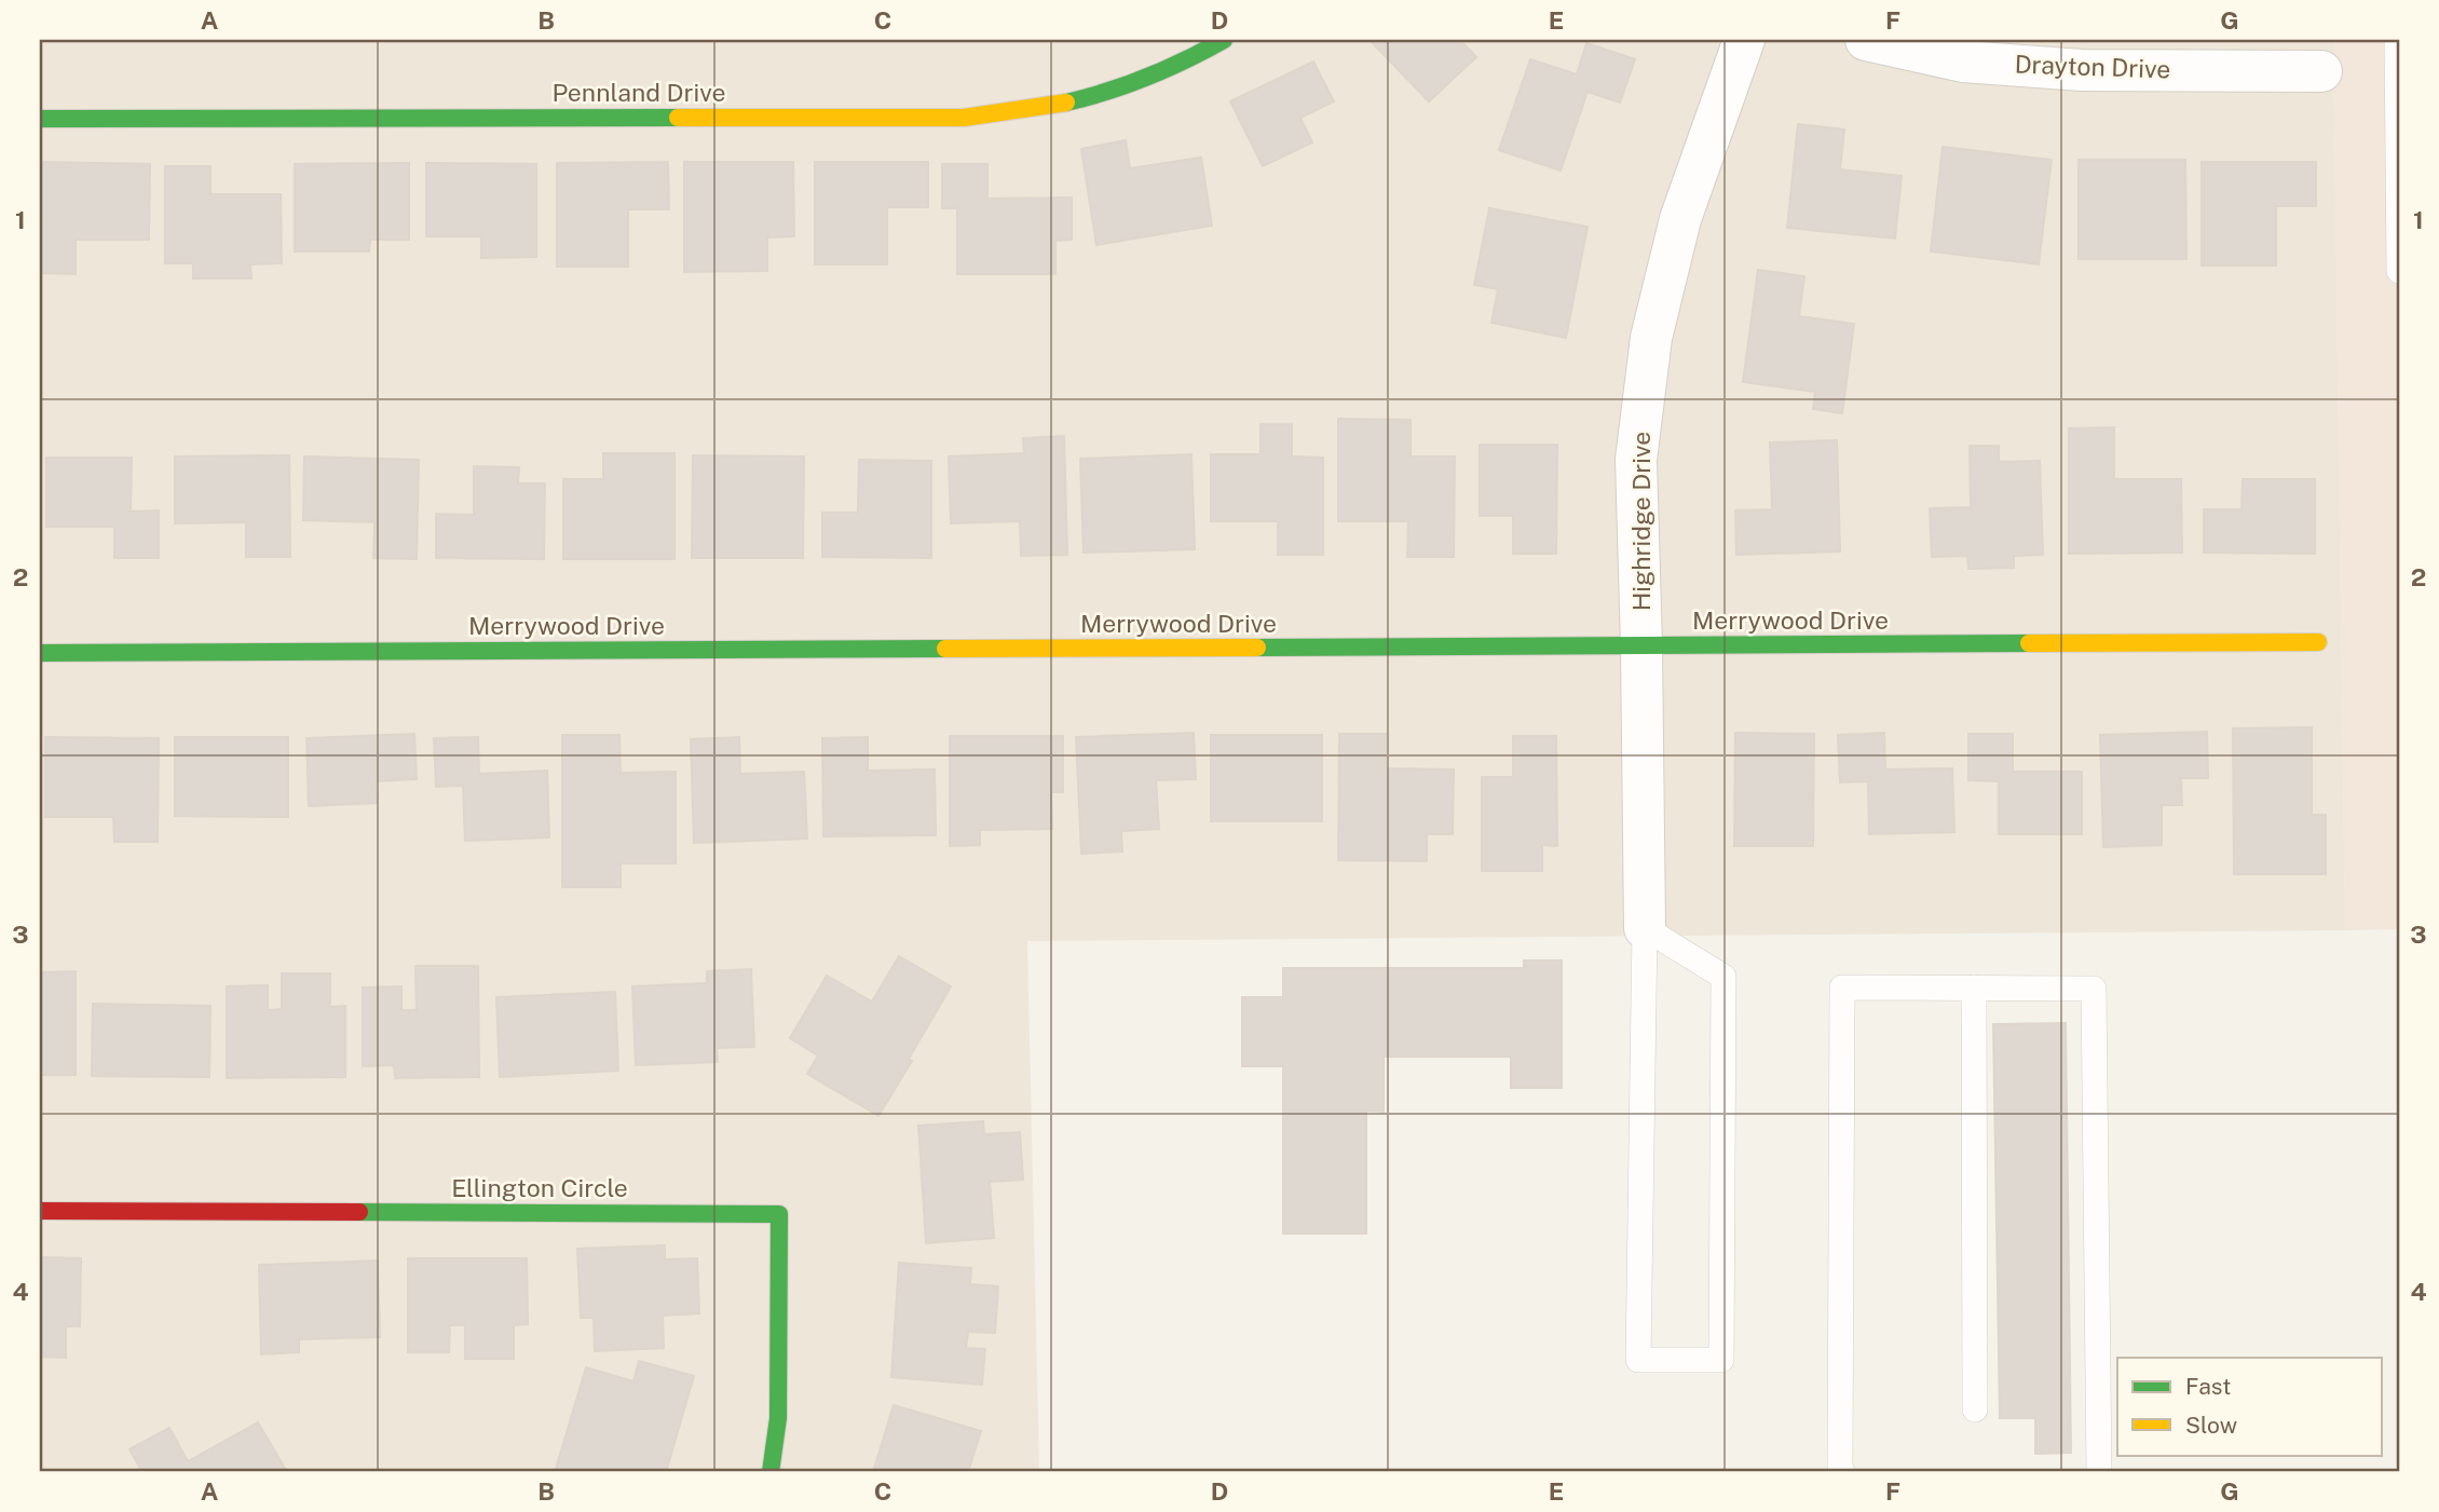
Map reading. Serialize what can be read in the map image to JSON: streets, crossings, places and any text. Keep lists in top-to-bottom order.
{
  "streets": {
    "street": [
      "Drayton Drive",
      "Pennland Drive",
      "Highridge Drive",
      "Merrywood Drive",
      "Ellington Circle"
    ]
  },
  "crossings": [
    ["Highridge Drive", "Merrywood Drive"]
  ],
  "legend": ["Fast", "Slow"],
  "grid": {
    "columns": [
      "A",
      "B",
      "C",
      "D",
      "E",
      "F",
      "G"
    ],
    "rows": [
      "1",
      "2",
      "3",
      "4"
    ]
  }
}
